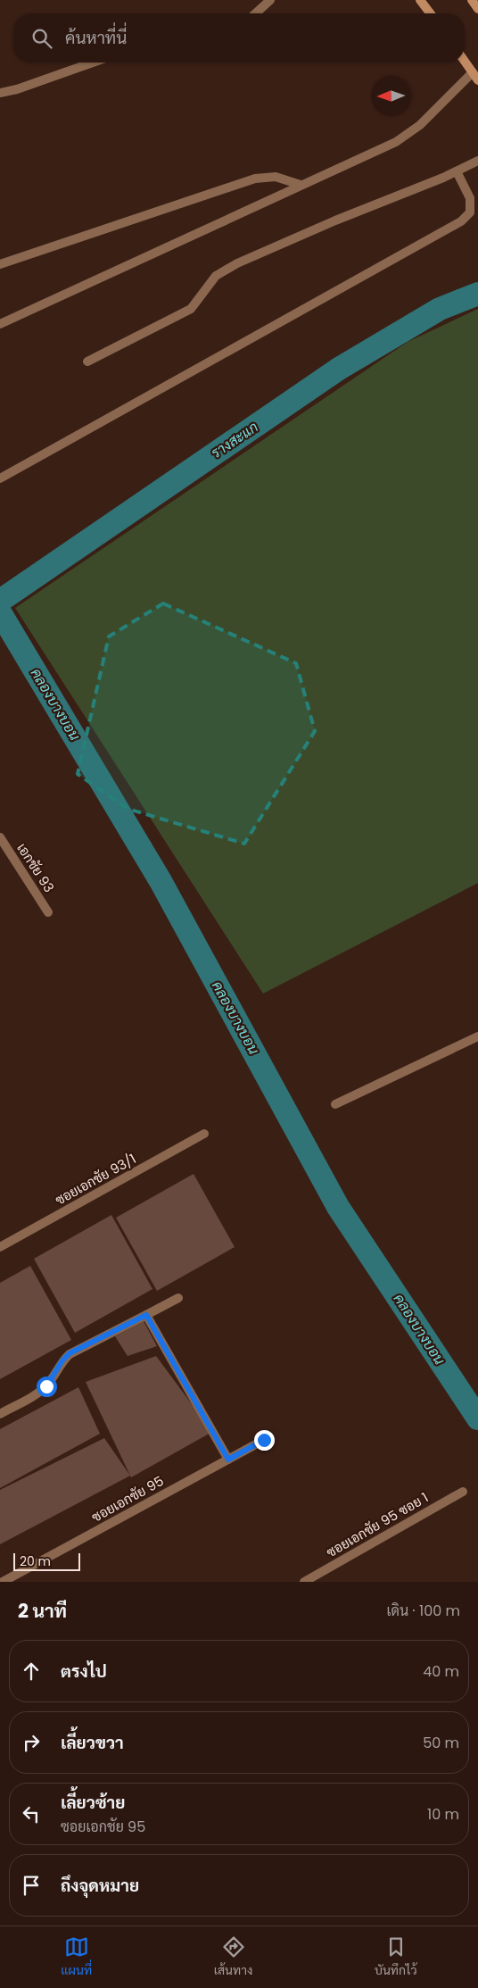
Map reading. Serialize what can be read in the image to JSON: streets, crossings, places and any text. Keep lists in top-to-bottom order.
{
  "streets": {
    "street": [
      "เอกชัย 93",
      "ซอยเอกชัย 93/1",
      "ซอยเอกชัย 95",
      "ซอยเอกชัย 95 ซอย 1"
    ]
  },
  "water": ["รางสะแก", "คลองบางบอน"],
  "scale_bar": "20 m",
  "north": "left",
  "page": {
    "search": "ค้นหาที่นี่",
    "scale": "20 m",
    "heading": ["2 นาที", "เดิน · 100 m"],
    "list": [
      ["ตรงไป", "40 m"],
      ["เลี้ยวขวา", "50 m"],
      ["เลี้ยวซ้าย", "ซอยเอกชัย 95", "10 m"],
      "ถึงจุดหมาย"
    ],
    "nav": ["แผนที่", "เส้นทาง", "บันทึกไว้"]
  }
}
